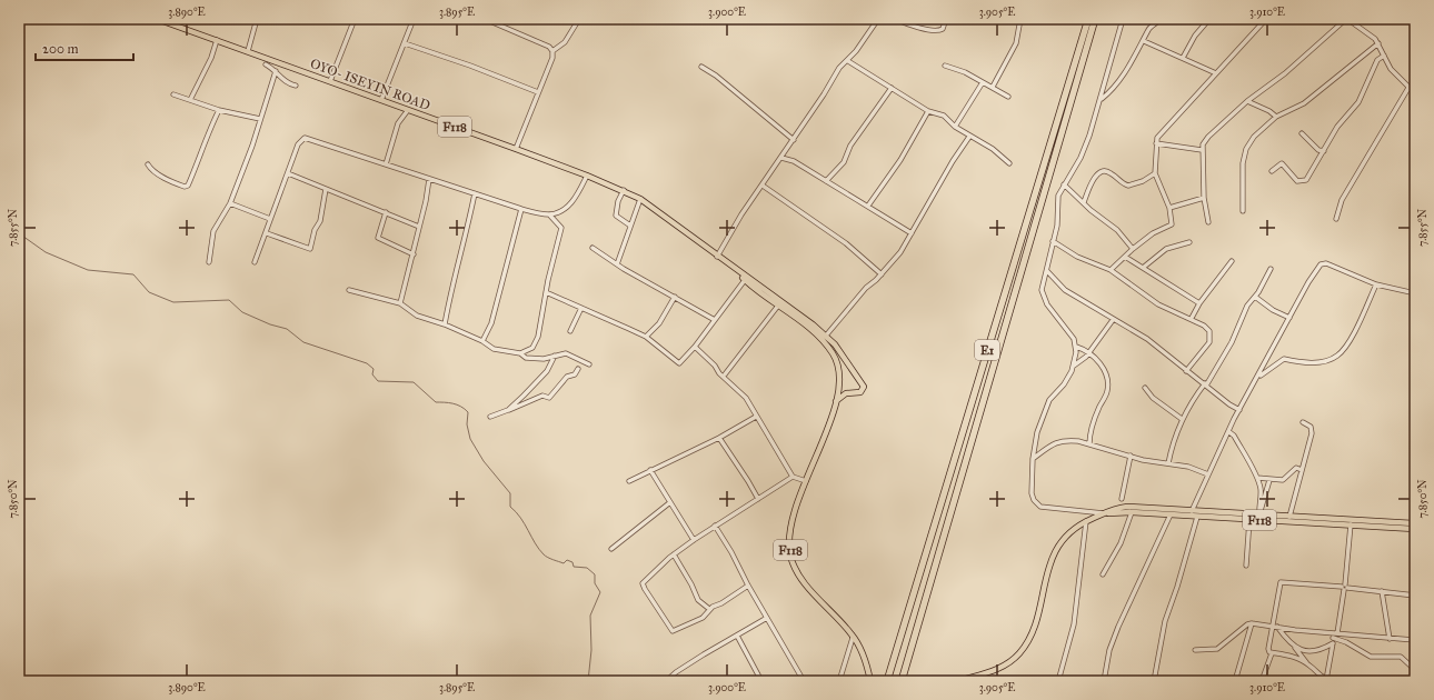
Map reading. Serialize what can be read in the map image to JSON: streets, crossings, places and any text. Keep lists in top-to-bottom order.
{
  "streets": {
    "highway": ["E1"],
    "main road": ["OYO- ISEYIN ROAD", "F118"]
  },
  "scale_bar": "200 m",
  "coordinates": [
    "3.890°E",
    "3.895°E",
    "3.900°E",
    "3.905°E",
    "3.910°E",
    "7.855°N",
    "7.850°N"
  ]
}
